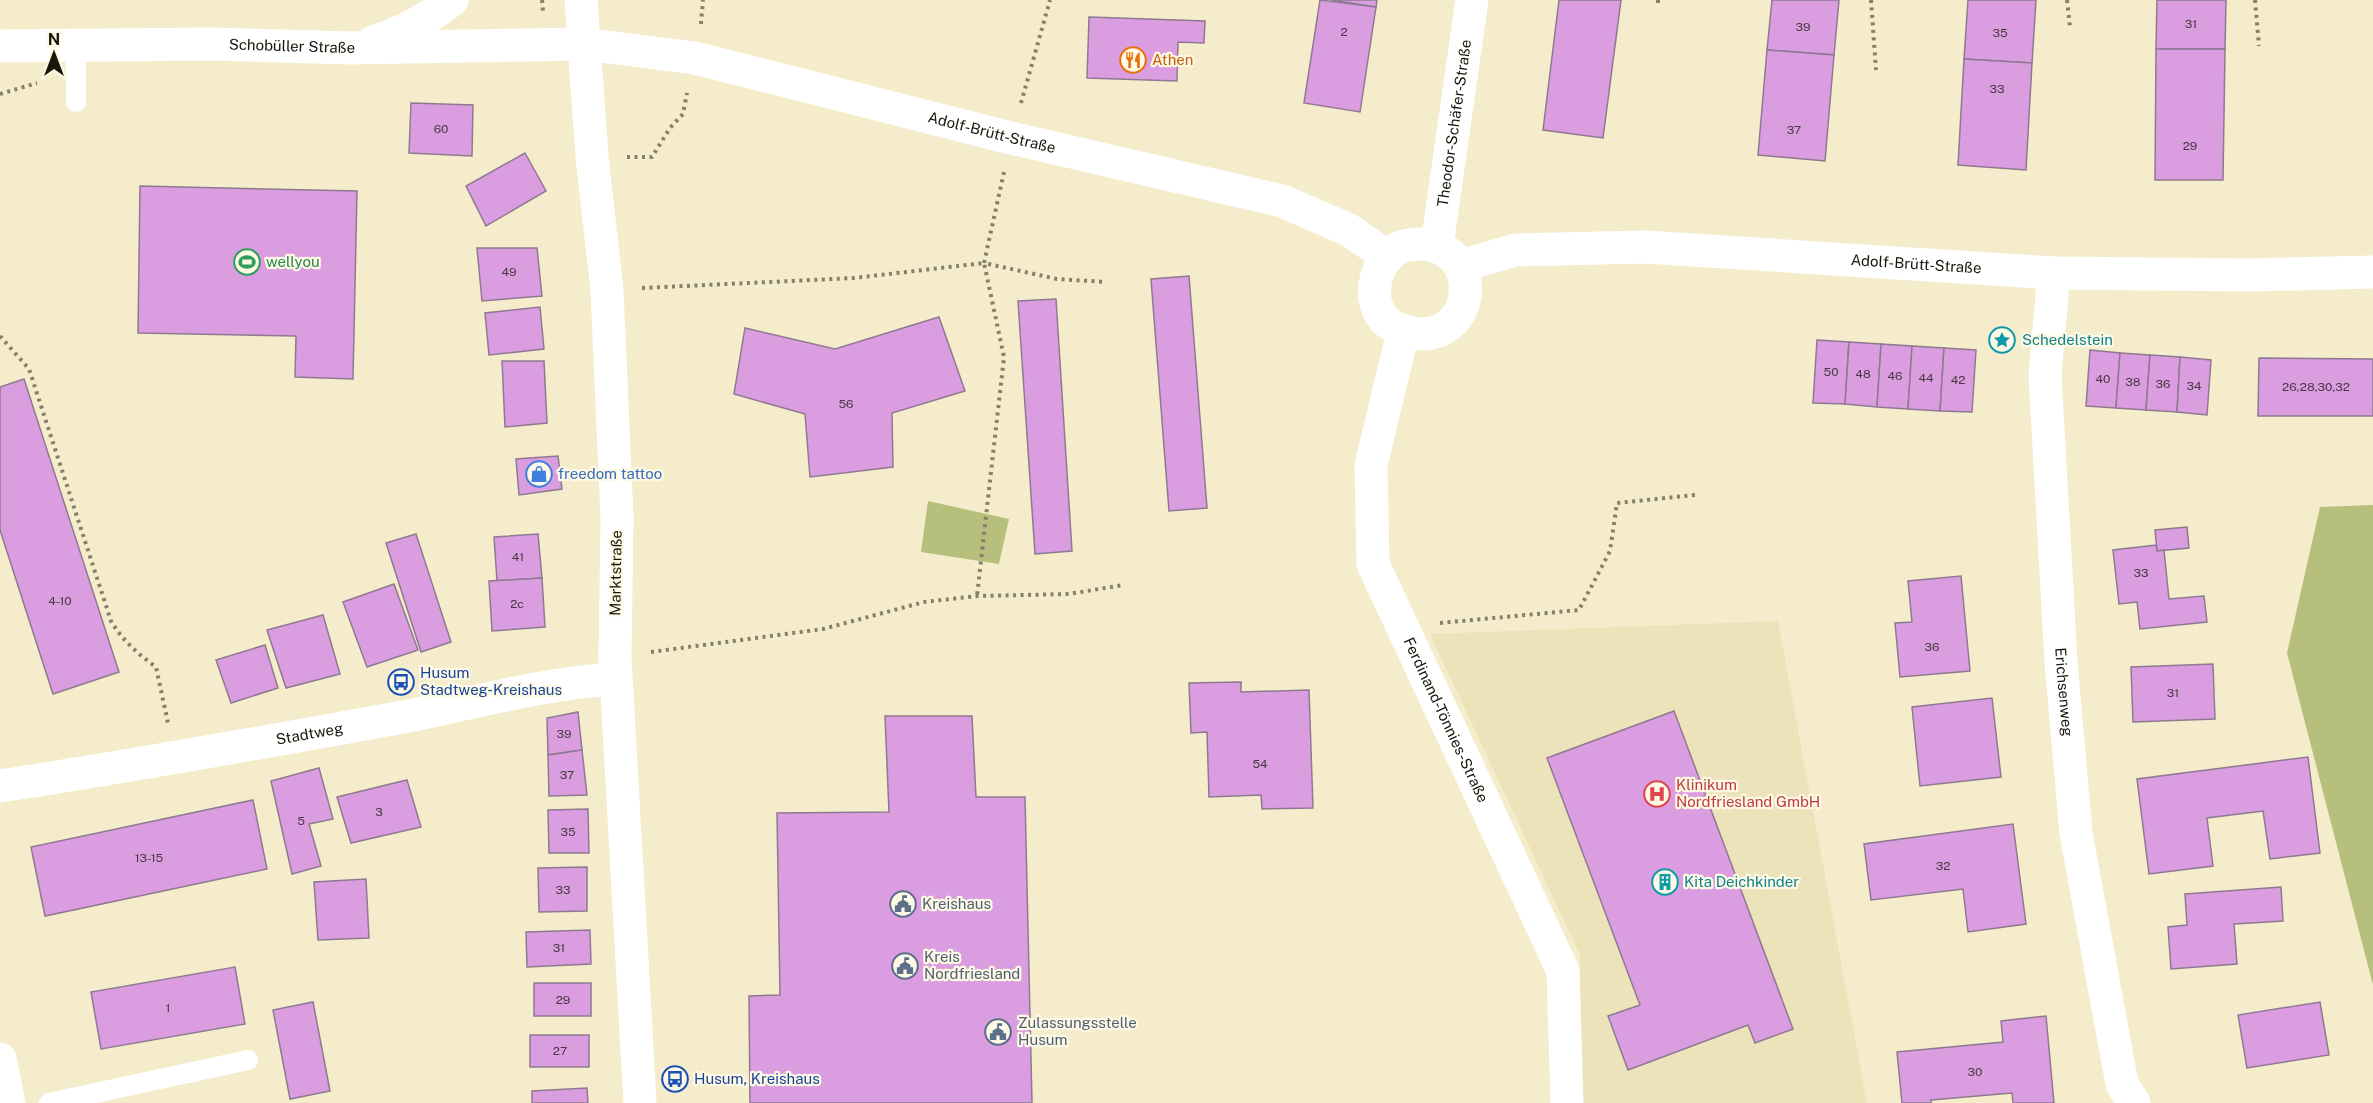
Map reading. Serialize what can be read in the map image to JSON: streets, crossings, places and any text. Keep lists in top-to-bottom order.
{
  "streets": {
    "street": [
      "Schobüller Straße",
      "Theodor-Schäfer-Straße",
      "Adolf-Brütt-Straße",
      "Marktstraße",
      "Erichsenweg",
      "Ferdinand-Tönnies-Straße",
      "Stadtweg"
    ]
  },
  "crossings": [
    ["Schobüller Straße", "Adolf-Brütt-Straße"],
    ["Schobüller Straße", "Marktstraße"],
    ["Theodor-Schäfer-Straße", "Adolf-Brütt-Straße"],
    ["Theodor-Schäfer-Straße", "Ferdinand-Tönnies-Straße"],
    ["Adolf-Brütt-Straße", "Marktstraße"],
    ["Adolf-Brütt-Straße", "Erichsenweg"],
    ["Adolf-Brütt-Straße", "Ferdinand-Tönnies-Straße"],
    ["Marktstraße", "Stadtweg"]
  ],
  "places": {
    "restaurant": ["Athen"],
    "sports": ["wellyou"],
    "place": ["Schedelstein"],
    "shop": ["freedom tattoo"],
    "bus stop": ["Husum Stadtweg-Kreishaus", "Husum, Kreishaus"],
    "hospital": ["Klinikum Nordfriesland GmbH"],
    "building": ["Kita Deichkinder"],
    "public building": ["Kreishaus", "Kreis Nordfriesland", "Zulassungsstelle Husum"]
  },
  "house_numbers": [
    "31",
    "39",
    "2",
    "35",
    "33",
    "60",
    "37",
    "29",
    "49",
    "50",
    "48",
    "46",
    "44",
    "40",
    "42",
    "38",
    "36",
    "34",
    "26,28,30,32",
    "56",
    "41",
    "33",
    "4-10",
    "2c",
    "36",
    "31",
    "39",
    "54",
    "37",
    "3",
    "5",
    "35",
    "13-15",
    "32",
    "33",
    "31",
    "29",
    "1",
    "27",
    "30"
  ],
  "north": "top"
}
